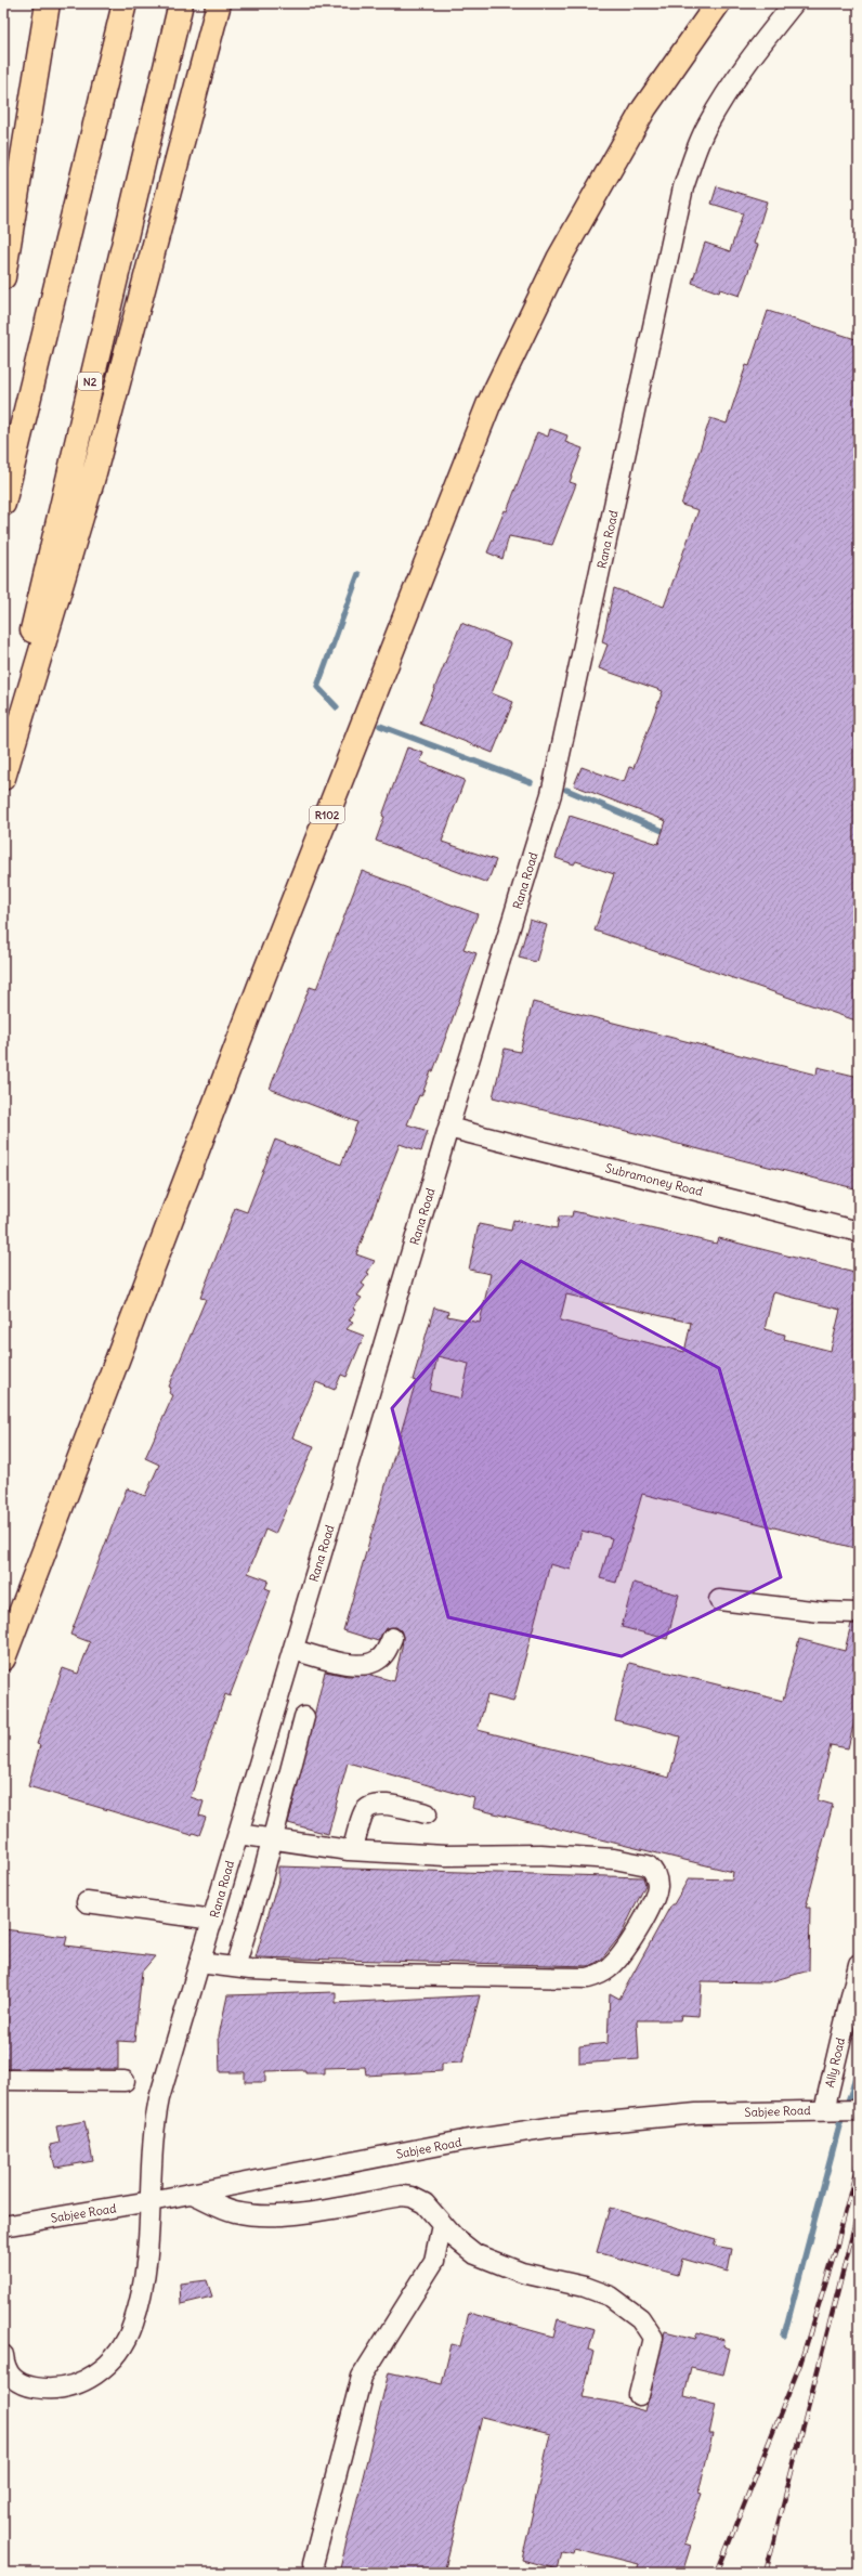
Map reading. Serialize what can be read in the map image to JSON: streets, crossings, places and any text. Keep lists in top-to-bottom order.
{
  "streets": {
    "main road": ["N2", "R102"],
    "street": [
      "Rana Road",
      "Subramoney Road",
      "Ally Road",
      "Sabjee Road"
    ]
  },
  "crossings": [
    ["Rana Road", "Subramoney Road"],
    ["Rana Road", "Sabjee Road"],
    ["Ally Road", "Sabjee Road"]
  ]
}
